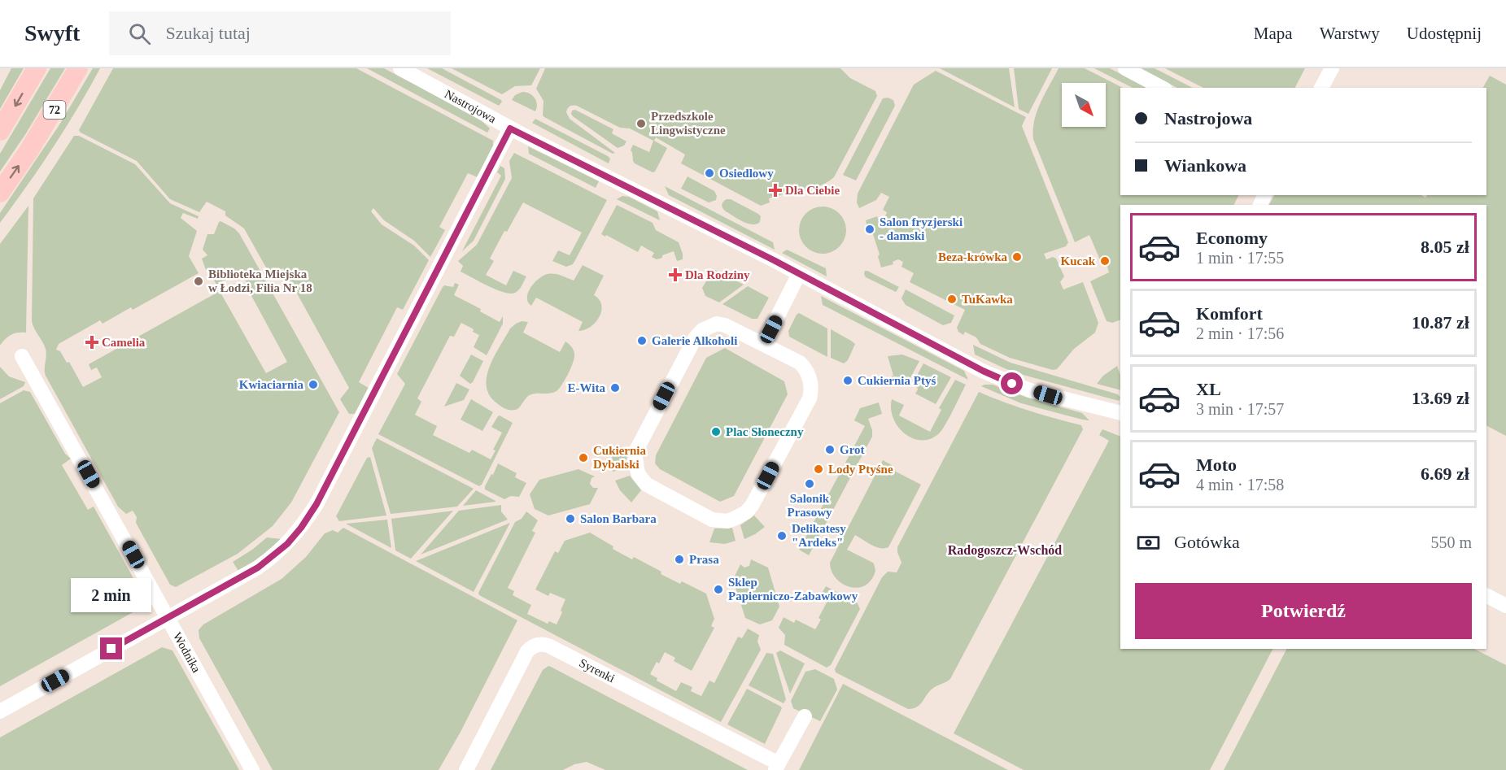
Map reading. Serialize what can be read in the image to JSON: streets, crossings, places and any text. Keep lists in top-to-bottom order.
{
  "streets": {
    "main road": ["72"],
    "street": ["Nastrojowa", "Wodnika", "Syrenki"]
  },
  "districts": ["Radogoszcz-Wschód"],
  "places": {
    "other": [
      "Przedszkole Lingwistyczne",
      "Osiedlowy",
      "Salon fryzjerski - damski",
      "Beza-krówka",
      "Kucak",
      "Biblioteka Miejska w Łodzi, Filia Nr 18",
      "TuKawka",
      "Galerie Alkoholi",
      "Cukiernia Ptyś",
      "Kwiaciarnia",
      "E-Wita",
      "Plac Słoneczny",
      "Grot",
      "Cukiernia Dybalski",
      "Lody Ptyśne",
      "Salonik Prasowy",
      "Salon Barbara",
      "Delikatesy \"Ardeks\"",
      "Prasa",
      "Sklep Papierniczo-Zabawkowy"
    ],
    "health": ["Dla Ciebie", "Dla Rodziny", "Camelia"]
  },
  "north": "bottom right",
  "page": {
    "header": "Swyft",
    "search": "Szukaj tutaj",
    "nav": ["Mapa", "Warstwy", "Udostępnij"],
    "banner": ["Nastrojowa", "Wiankowa"],
    "list": [
      {
        "name": "Economy",
        "note": "1 min · 17:55",
        "value": "8.05 zł"
      },
      {
        "name": "Komfort",
        "note": "2 min · 17:56",
        "value": "10.87 zł"
      },
      {
        "name": "XL",
        "note": "3 min · 17:57",
        "value": "13.69 zł"
      },
      {
        "name": "Moto",
        "note": "4 min · 17:58",
        "value": "6.69 zł"
      }
    ],
    "pay": ["Gotówka", "550 m"],
    "buttons": "Potwierdź",
    "bubble": "2 min"
  }
}
